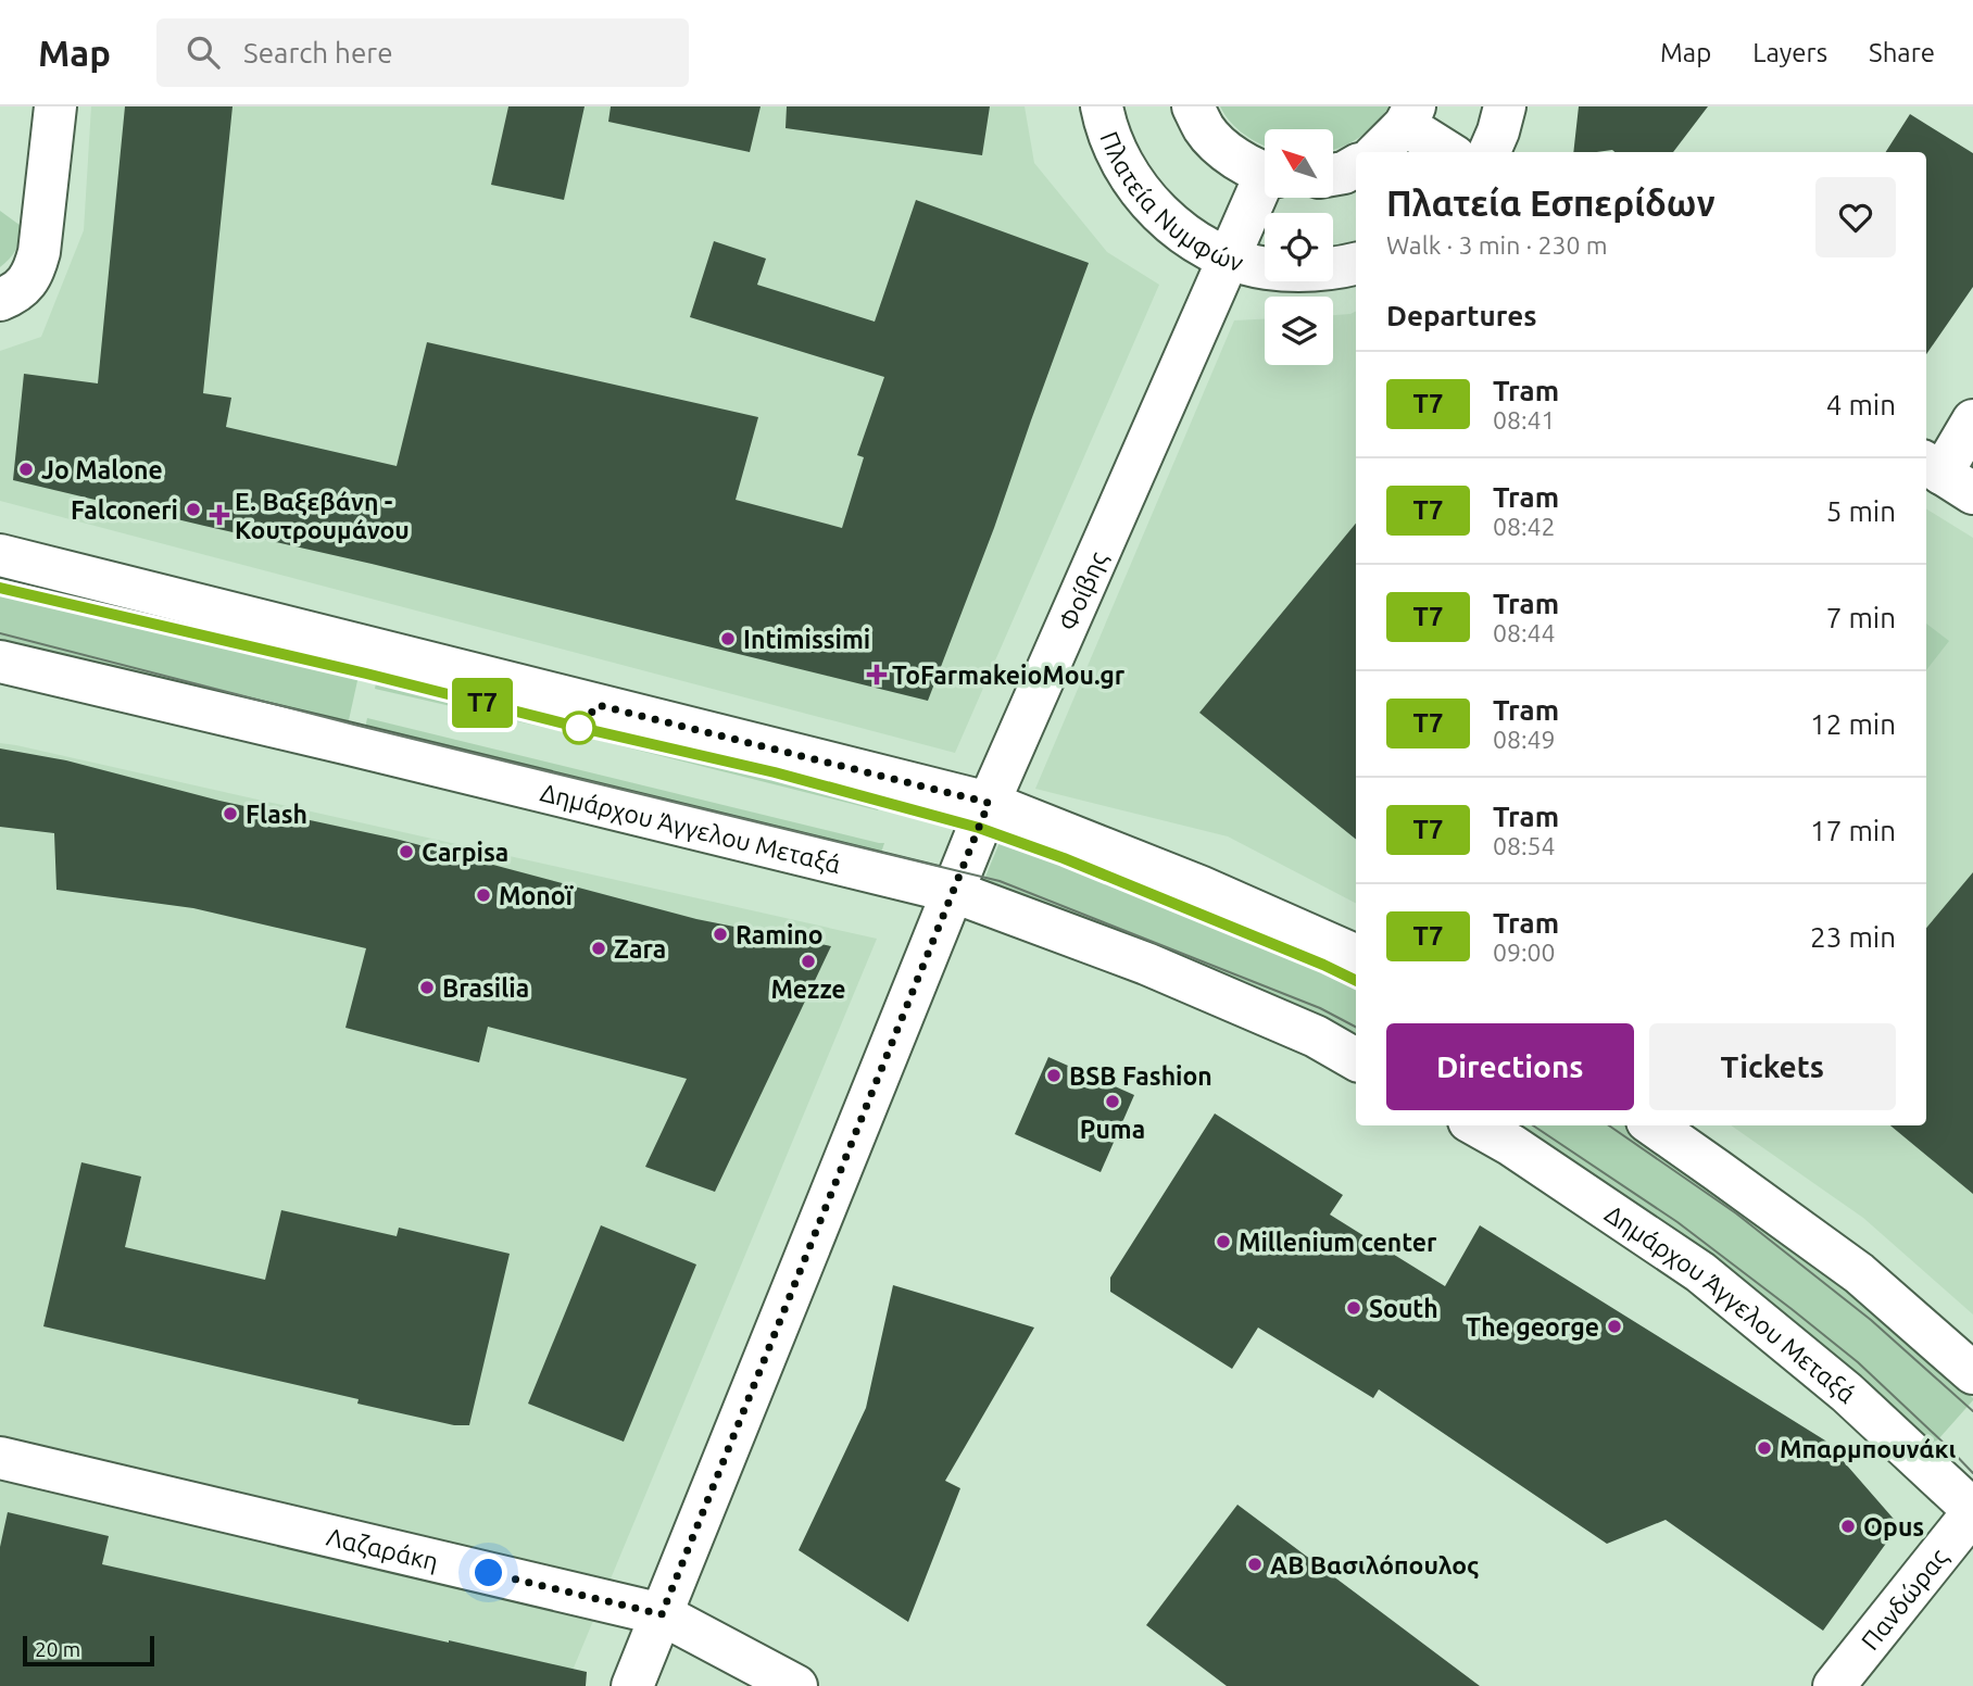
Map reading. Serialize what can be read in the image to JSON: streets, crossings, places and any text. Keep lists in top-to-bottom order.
{
  "streets": {
    "street": [
      "Πλατεία Νυμφών",
      "Φοίβης",
      "Δημάρχου Άγγελου Μεταξά",
      "Λαζαράκη",
      "Πανδώρας"
    ]
  },
  "crossings": [
    ["Πλατεία Νυμφών", "Φοίβης"],
    ["Φοίβης", "Δημάρχου Άγγελου Μεταξά"],
    ["Φοίβης", "Λαζαράκη"],
    ["Δημάρχου Άγγελου Μεταξά", "Πανδώρας"]
  ],
  "places": {
    "other": [
      "Jo Malone",
      "Falconeri",
      "Intimissimi",
      "Flash",
      "Carpisa",
      "Monoï",
      "Ramino",
      "Zara",
      "Mezze",
      "Brasilia",
      "BSB Fashion",
      "Puma",
      "Millenium center",
      "South",
      "The george",
      "Μπαρμπουνάκι",
      "Opus",
      "ΑΒ Βασιλόπουλος"
    ],
    "health": ["Ε. Βαξεβάνη - Κουτρουμάνου", "ToFarmakeioMou.gr"]
  },
  "lines": ["tram line Τ7"],
  "scale_bar": "20 m",
  "north": "top left",
  "page": {
    "header": "Map",
    "search": "Search here",
    "nav": ["Map", "Layers", "Share"],
    "on_map": "Τ7",
    "heading": [
      ["Πλατεία Εσπερίδων", "Walk · 3 min · 230 m"],
      "Departures"
    ],
    "list": [
      {
        "mark": "Τ7",
        "name": "Tram",
        "note": "08:41",
        "value": "4 min"
      },
      {
        "mark": "Τ7",
        "name": "Tram",
        "note": "08:42",
        "value": "5 min"
      },
      {
        "mark": "Τ7",
        "name": "Tram",
        "note": "08:44",
        "value": "7 min"
      },
      {
        "mark": "Τ7",
        "name": "Tram",
        "note": "08:49",
        "value": "12 min"
      },
      {
        "mark": "Τ7",
        "name": "Tram",
        "note": "08:54",
        "value": "17 min"
      },
      {
        "mark": "Τ7",
        "name": "Tram",
        "note": "09:00",
        "value": "23 min"
      }
    ],
    "buttons": ["Directions", "Tickets"],
    "scale": "20 m"
  }
}
